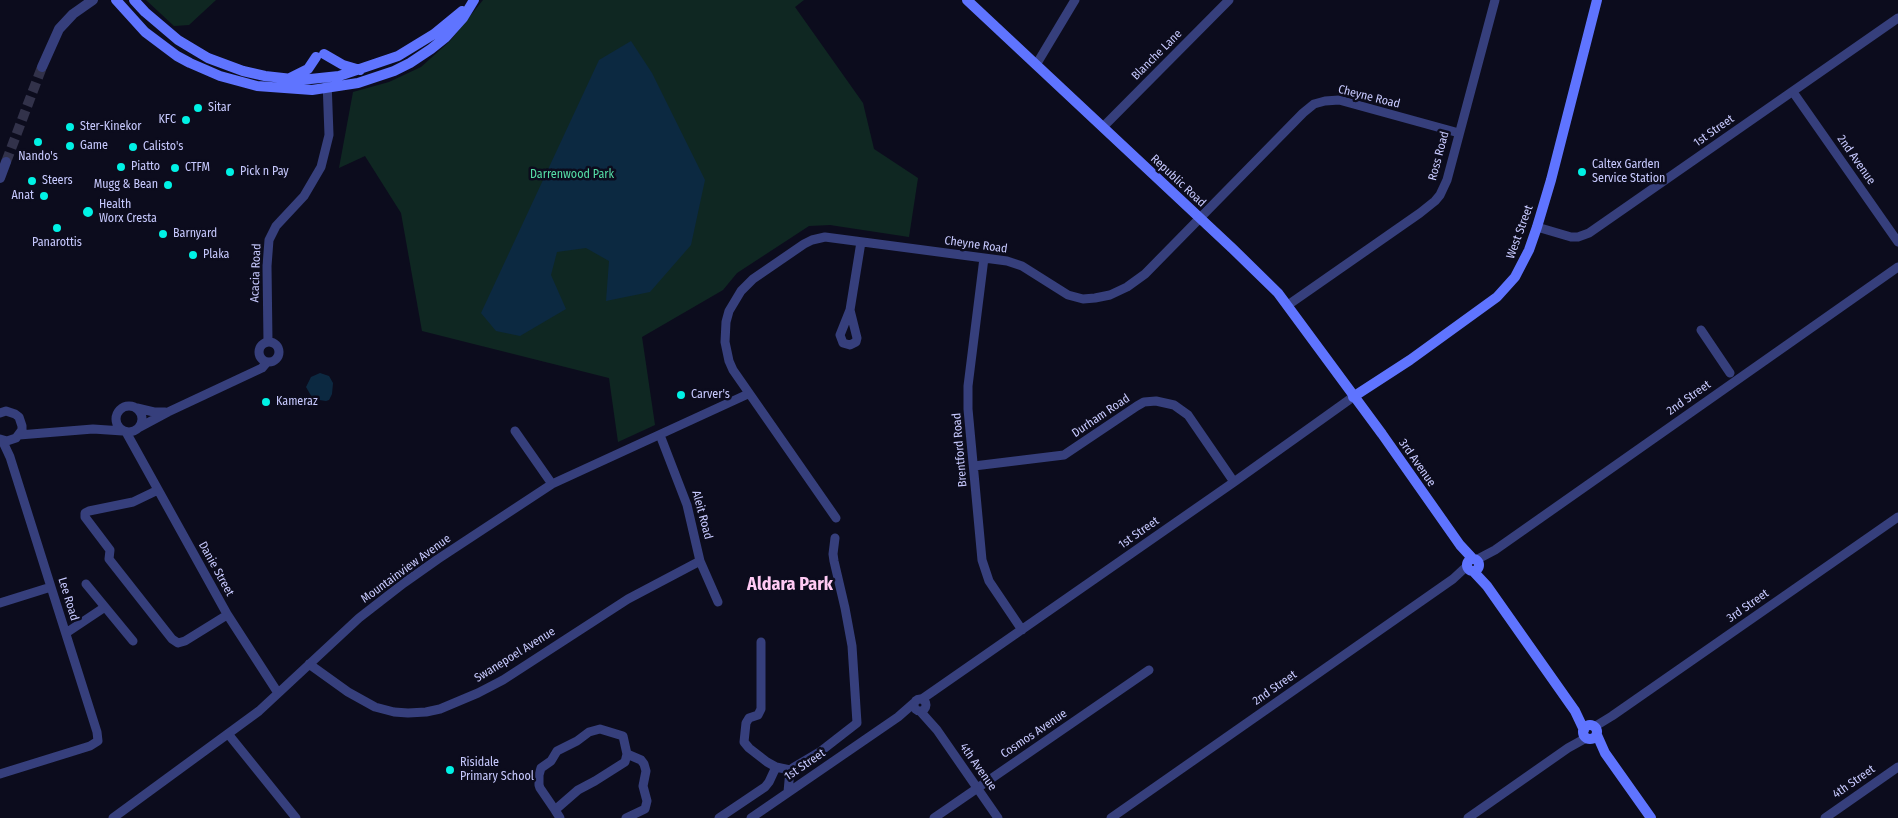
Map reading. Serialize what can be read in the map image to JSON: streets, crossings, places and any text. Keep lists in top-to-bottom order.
{
  "streets": {
    "main road": ["Republic Road", "West Street", "3rd Avenue"],
    "street": [
      "Blanche Lane",
      "Cheyne Road",
      "1st Street",
      "Ross Road",
      "2nd Avenue",
      "Acacia Road",
      "2nd Street",
      "Durham Road",
      "Brentford Road",
      "Aleit Road",
      "Danie Street",
      "Mountainview Avenue",
      "Lee Road",
      "3rd Street",
      "Swanepoel Avenue",
      "Cosmos Avenue",
      "4th Avenue",
      "4th Street"
    ]
  },
  "crossings": [
    ["Blanche Lane", "Republic Road"],
    ["Cheyne Road", "Ross Road"],
    ["Cheyne Road", "Republic Road"],
    ["Cheyne Road", "Brentford Road"],
    ["Cheyne Road", "Mountainview Avenue"],
    ["1st Street", "2nd Avenue"],
    ["1st Street", "Republic Road"],
    ["1st Street", "West Street"],
    ["1st Street", "Durham Road"],
    ["1st Street", "Brentford Road"],
    ["1st Street", "3rd Avenue"],
    ["1st Street", "4th Avenue"],
    ["Ross Road", "Republic Road"],
    ["Republic Road", "West Street"],
    ["Republic Road", "3rd Avenue"],
    ["West Street", "3rd Avenue"],
    ["2nd Street", "3rd Avenue"],
    ["Durham Road", "Brentford Road"],
    ["3rd Avenue", "3rd Street"],
    ["Aleit Road", "Mountainview Avenue"],
    ["Aleit Road", "Swanepoel Avenue"],
    ["Danie Street", "Mountainview Avenue"],
    ["Mountainview Avenue", "Swanepoel Avenue"],
    ["Cosmos Avenue", "4th Avenue"]
  ],
  "districts": ["Aldara Park"],
  "parks": ["Darrenwood Park"],
  "places": [
    "Sitar",
    "KFC",
    "Ster-Kinekor",
    "Nando's",
    "Game",
    "Calisto's",
    "Piatto",
    "CTFM",
    "Pick n Pay",
    "Caltex Garden Service Station",
    "Steers",
    "Mugg & Bean",
    "Anat",
    "Health Worx Cresta",
    "Panarottis",
    "Barnyard",
    "Plaka",
    "Carver's",
    "Kameraz",
    "Risidale Primary School"
  ]
}
